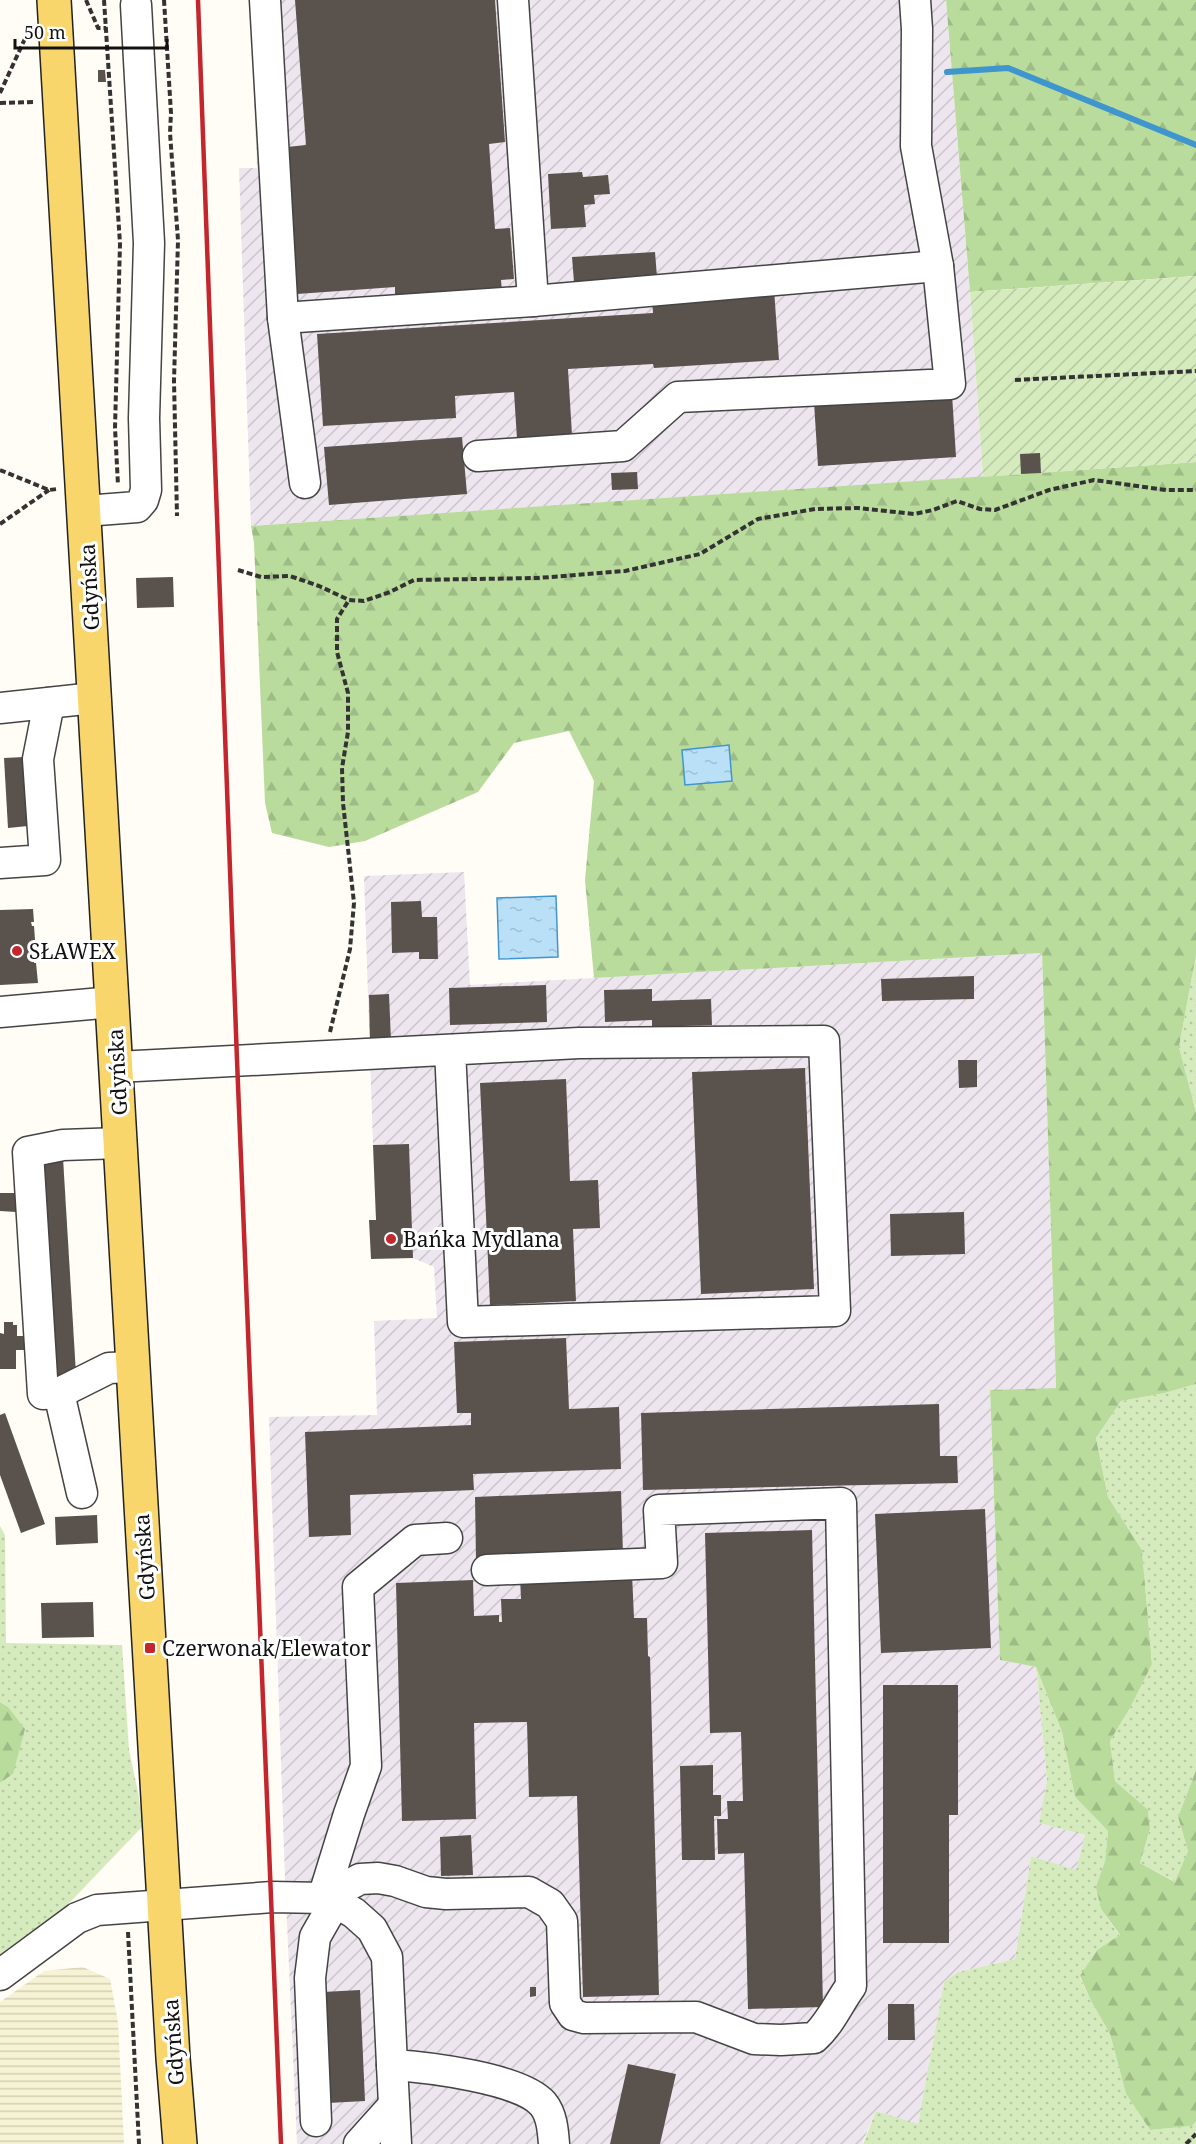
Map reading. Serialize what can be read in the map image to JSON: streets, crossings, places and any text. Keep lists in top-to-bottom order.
{
  "streets": {
    "main road": ["Gdyńska"]
  },
  "places": {
    "other": ["SŁAWEX", "Bańka Mydlana"],
    "transit": ["Czerwonak/Elewator"]
  },
  "scale_bar": "50 m"
}
